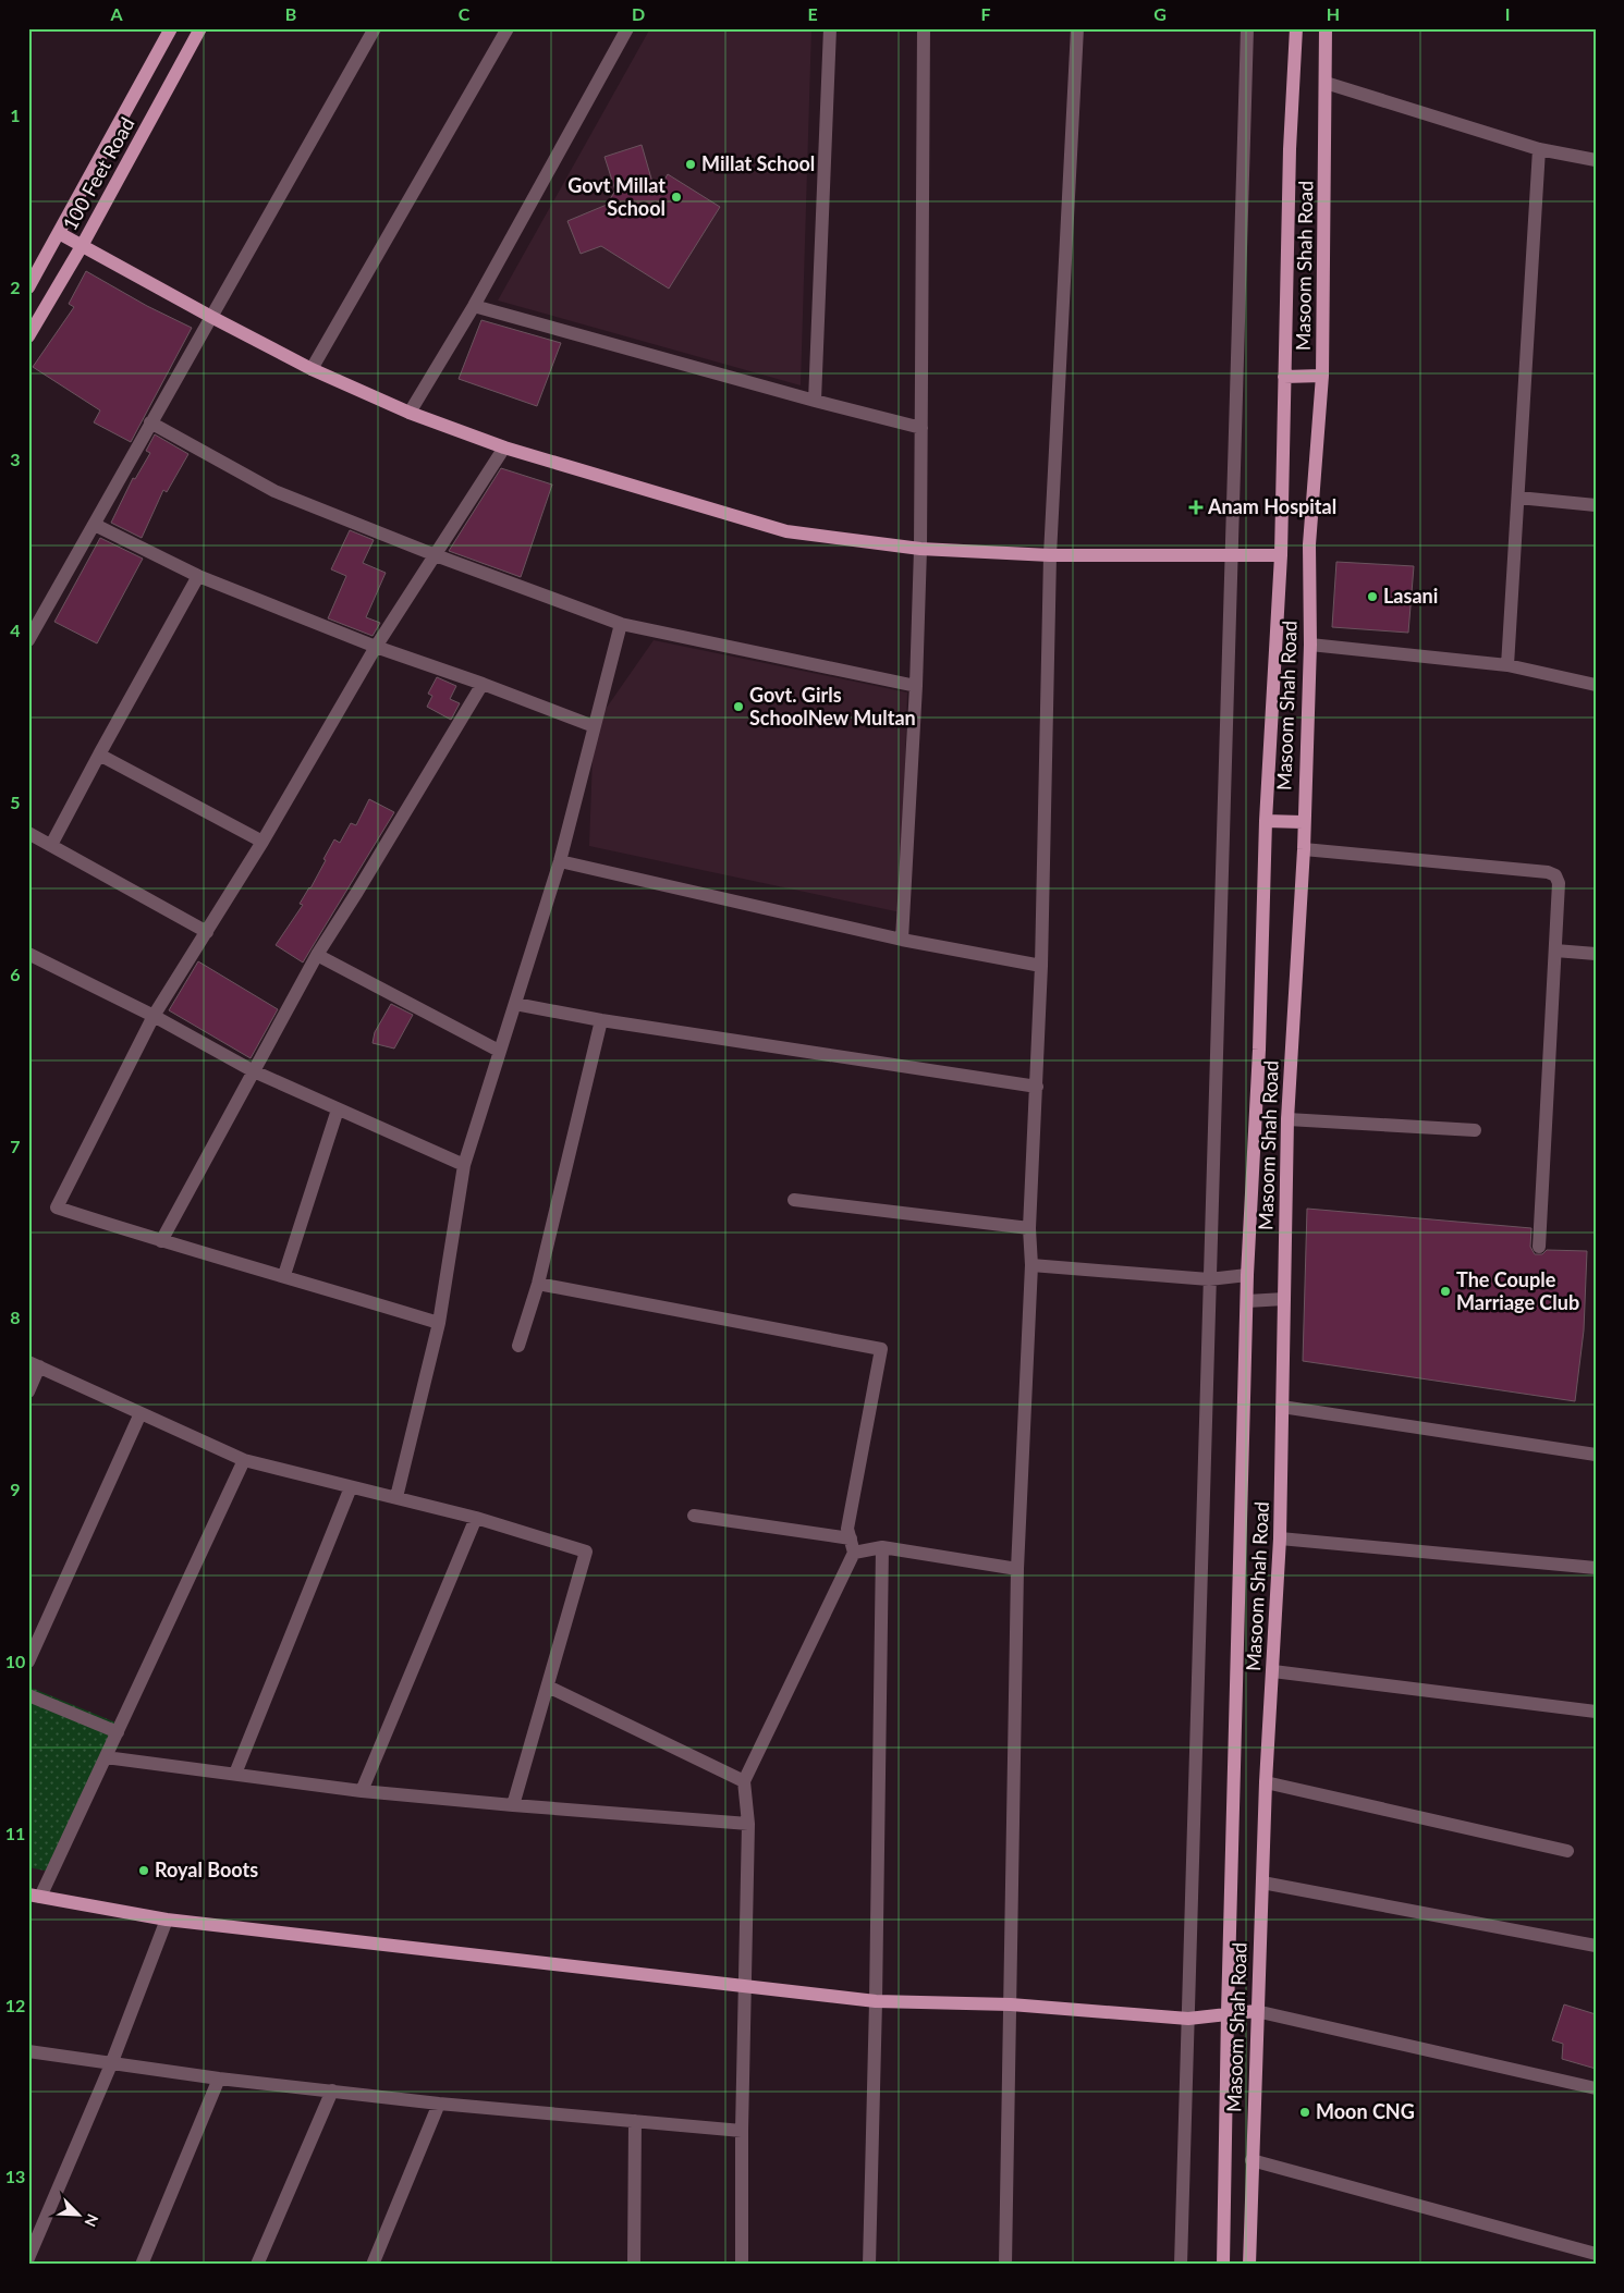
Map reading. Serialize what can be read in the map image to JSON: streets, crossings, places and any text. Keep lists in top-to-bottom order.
{
  "streets": {
    "main road": ["100 Feet Road", "Masoom Shah Road"]
  },
  "places": {
    "other": [
      "Millat School",
      "Govt Millat School",
      "Lasani",
      "Govt. Girls SchoolNew Multan",
      "The Couple Marriage Club",
      "Royal Boots",
      "Moon CNG"
    ],
    "health": ["Anam Hospital"]
  },
  "north": "bottom right",
  "grid": {
    "columns": [
      "A",
      "B",
      "C",
      "D",
      "E",
      "F",
      "G",
      "H",
      "I"
    ],
    "rows": [
      "1",
      "2",
      "3",
      "4",
      "5",
      "6",
      "7",
      "8",
      "9",
      "10",
      "11",
      "12",
      "13"
    ]
  }
}
